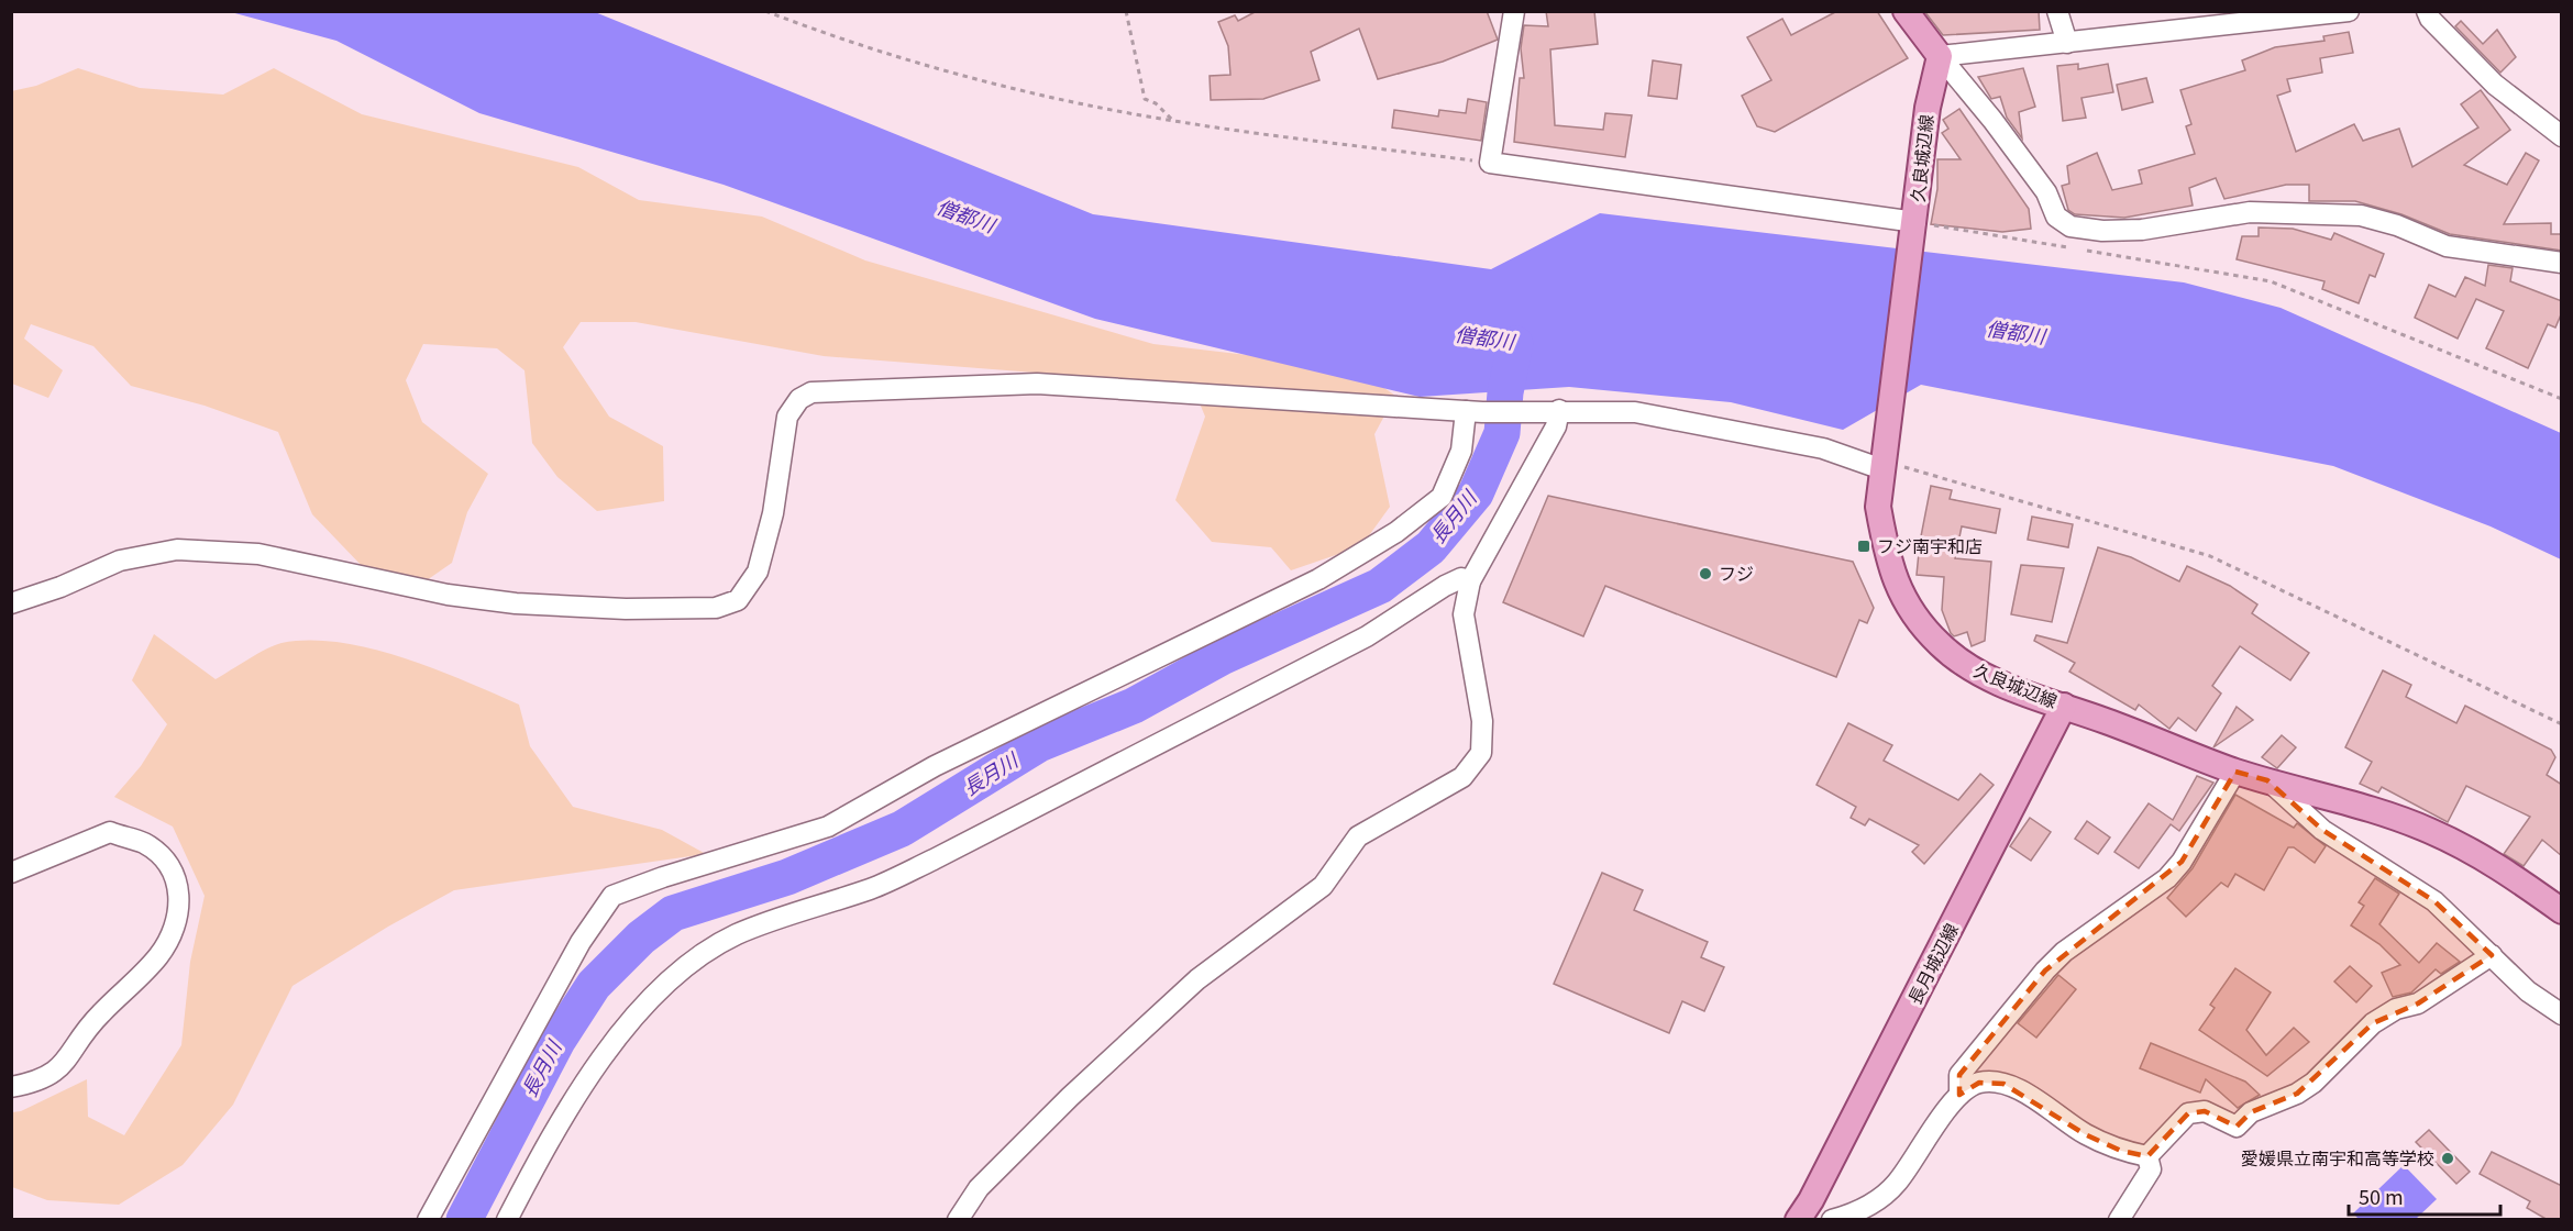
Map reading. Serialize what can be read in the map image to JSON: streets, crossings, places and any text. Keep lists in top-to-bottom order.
{
  "streets": {
    "main road": ["久良城辺線", "長月城辺線"]
  },
  "crossings": [
    ["久良城辺線", "長月城辺線"]
  ],
  "water": ["僧都川", "長月川"],
  "places": {
    "transit": ["フジ南宇和店"],
    "other": ["フジ", "愛媛県立南宇和高等学校"]
  },
  "scale_bar": "50 m"
}
